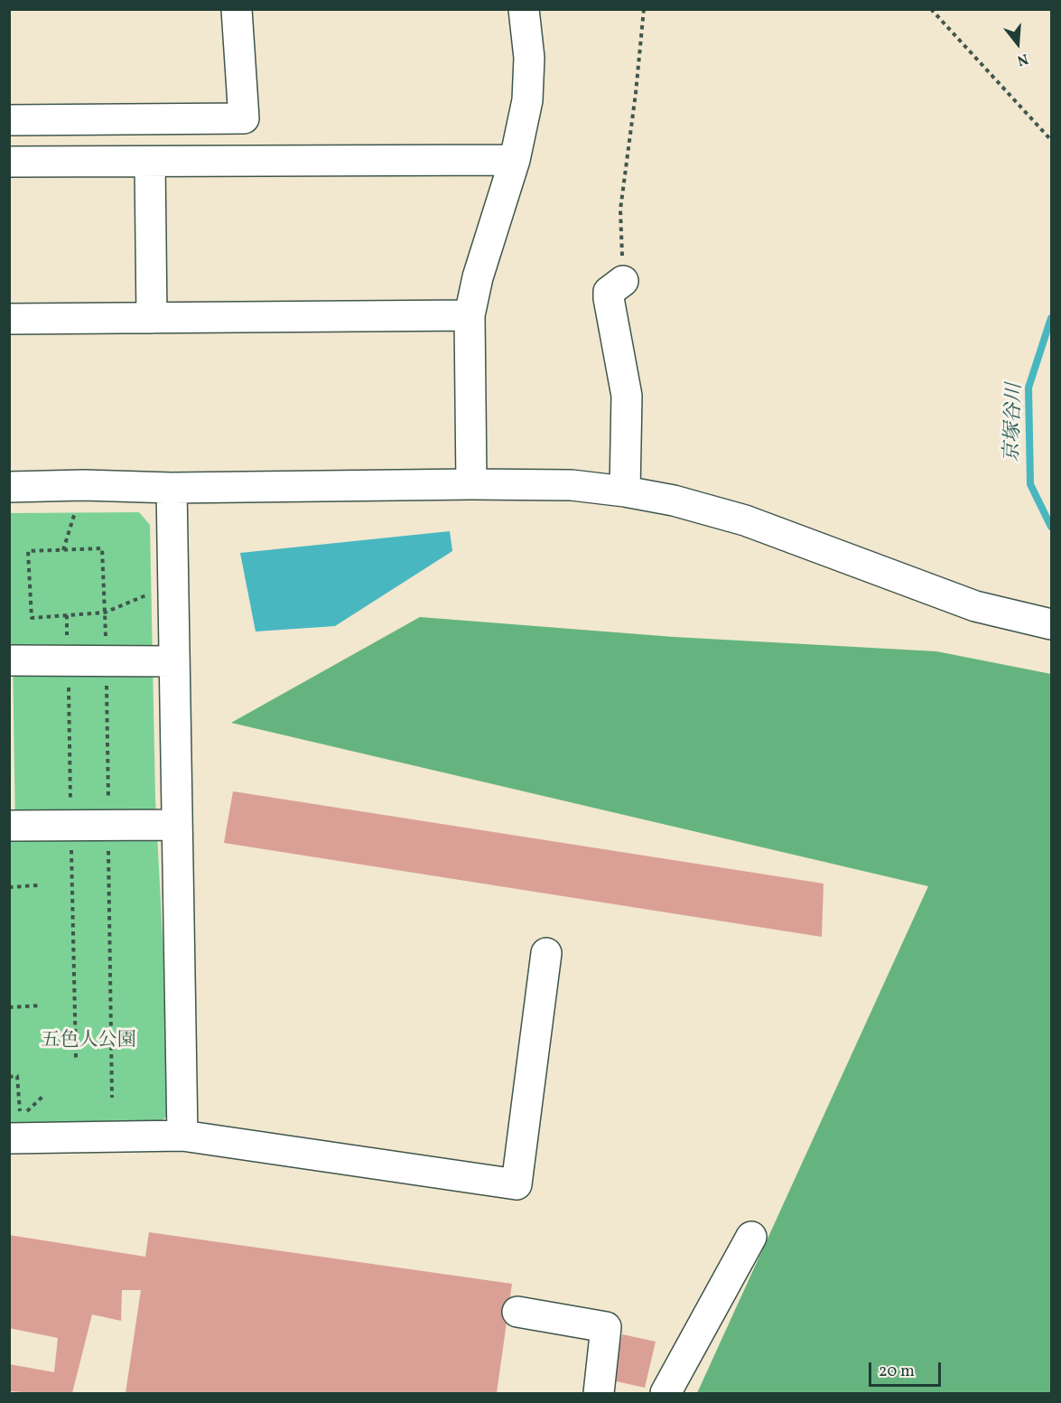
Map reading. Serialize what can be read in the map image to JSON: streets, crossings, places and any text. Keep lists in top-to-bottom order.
{
  "water": ["京塚谷川"],
  "parks": ["五色人公園"],
  "scale_bar": "20 m",
  "north": "bottom"
}
